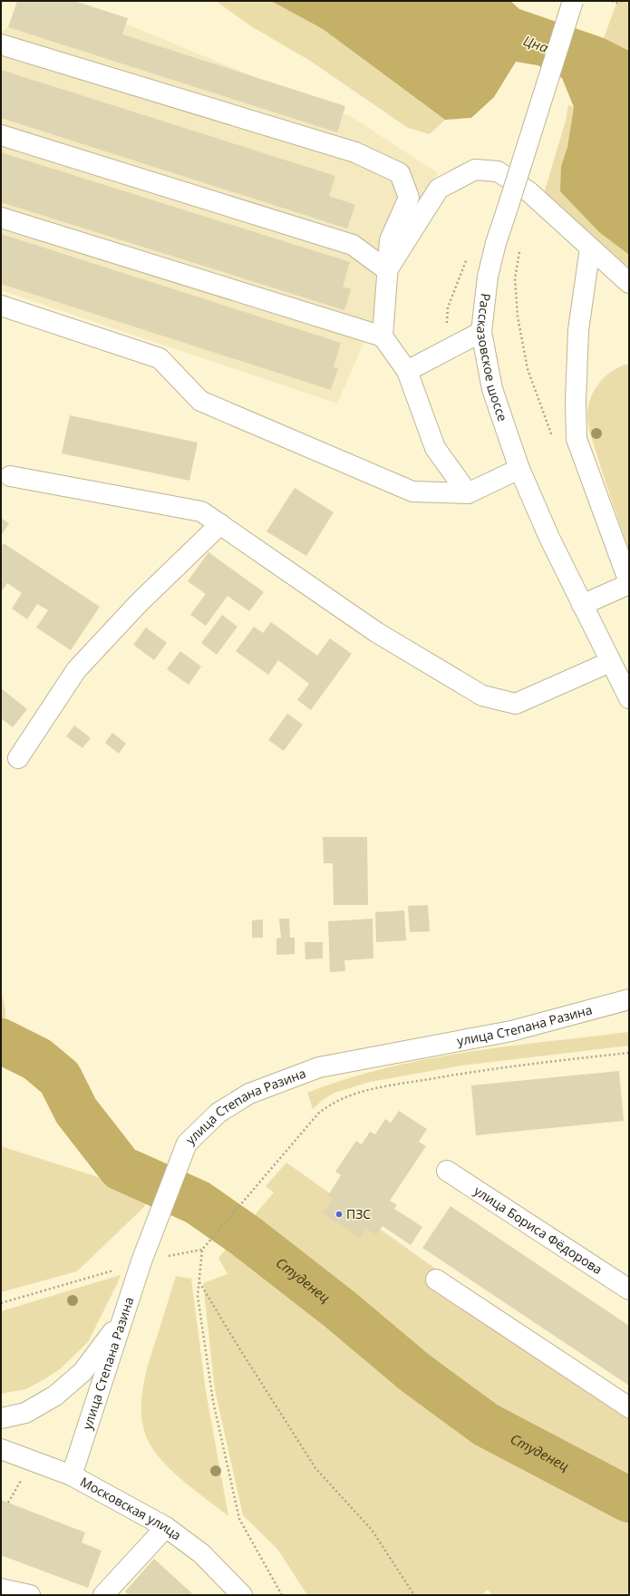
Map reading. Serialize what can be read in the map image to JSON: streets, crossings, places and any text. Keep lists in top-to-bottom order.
{
  "streets": {
    "main road": [
      "Рассказовское шоссе",
      "улица Степана Разина",
      "улица Бориса Фёдорова",
      "Московская улица"
    ]
  },
  "crossings": [
    ["улица Степана Разина", "Московская улица"]
  ],
  "water": ["Цна", "Студенец"],
  "places": ["ПЗС"]
}
